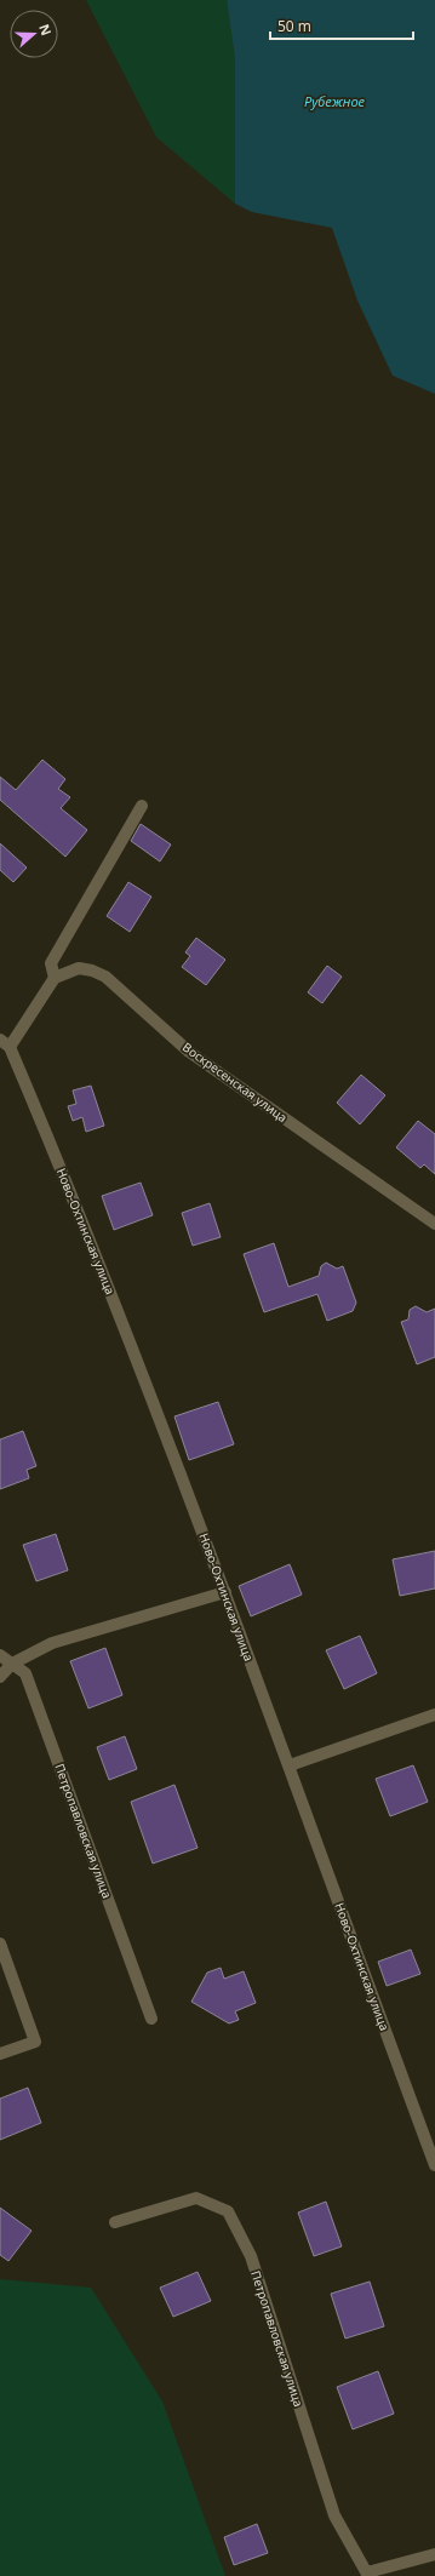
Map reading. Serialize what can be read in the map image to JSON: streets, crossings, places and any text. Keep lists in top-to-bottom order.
{
  "streets": {
    "street": ["Воскресенская улица", "Ново-Охтинская улица", "Петропавловская улица"]
  },
  "water": ["Рубежное"],
  "scale_bar": "50 m",
  "north": "right"
}
